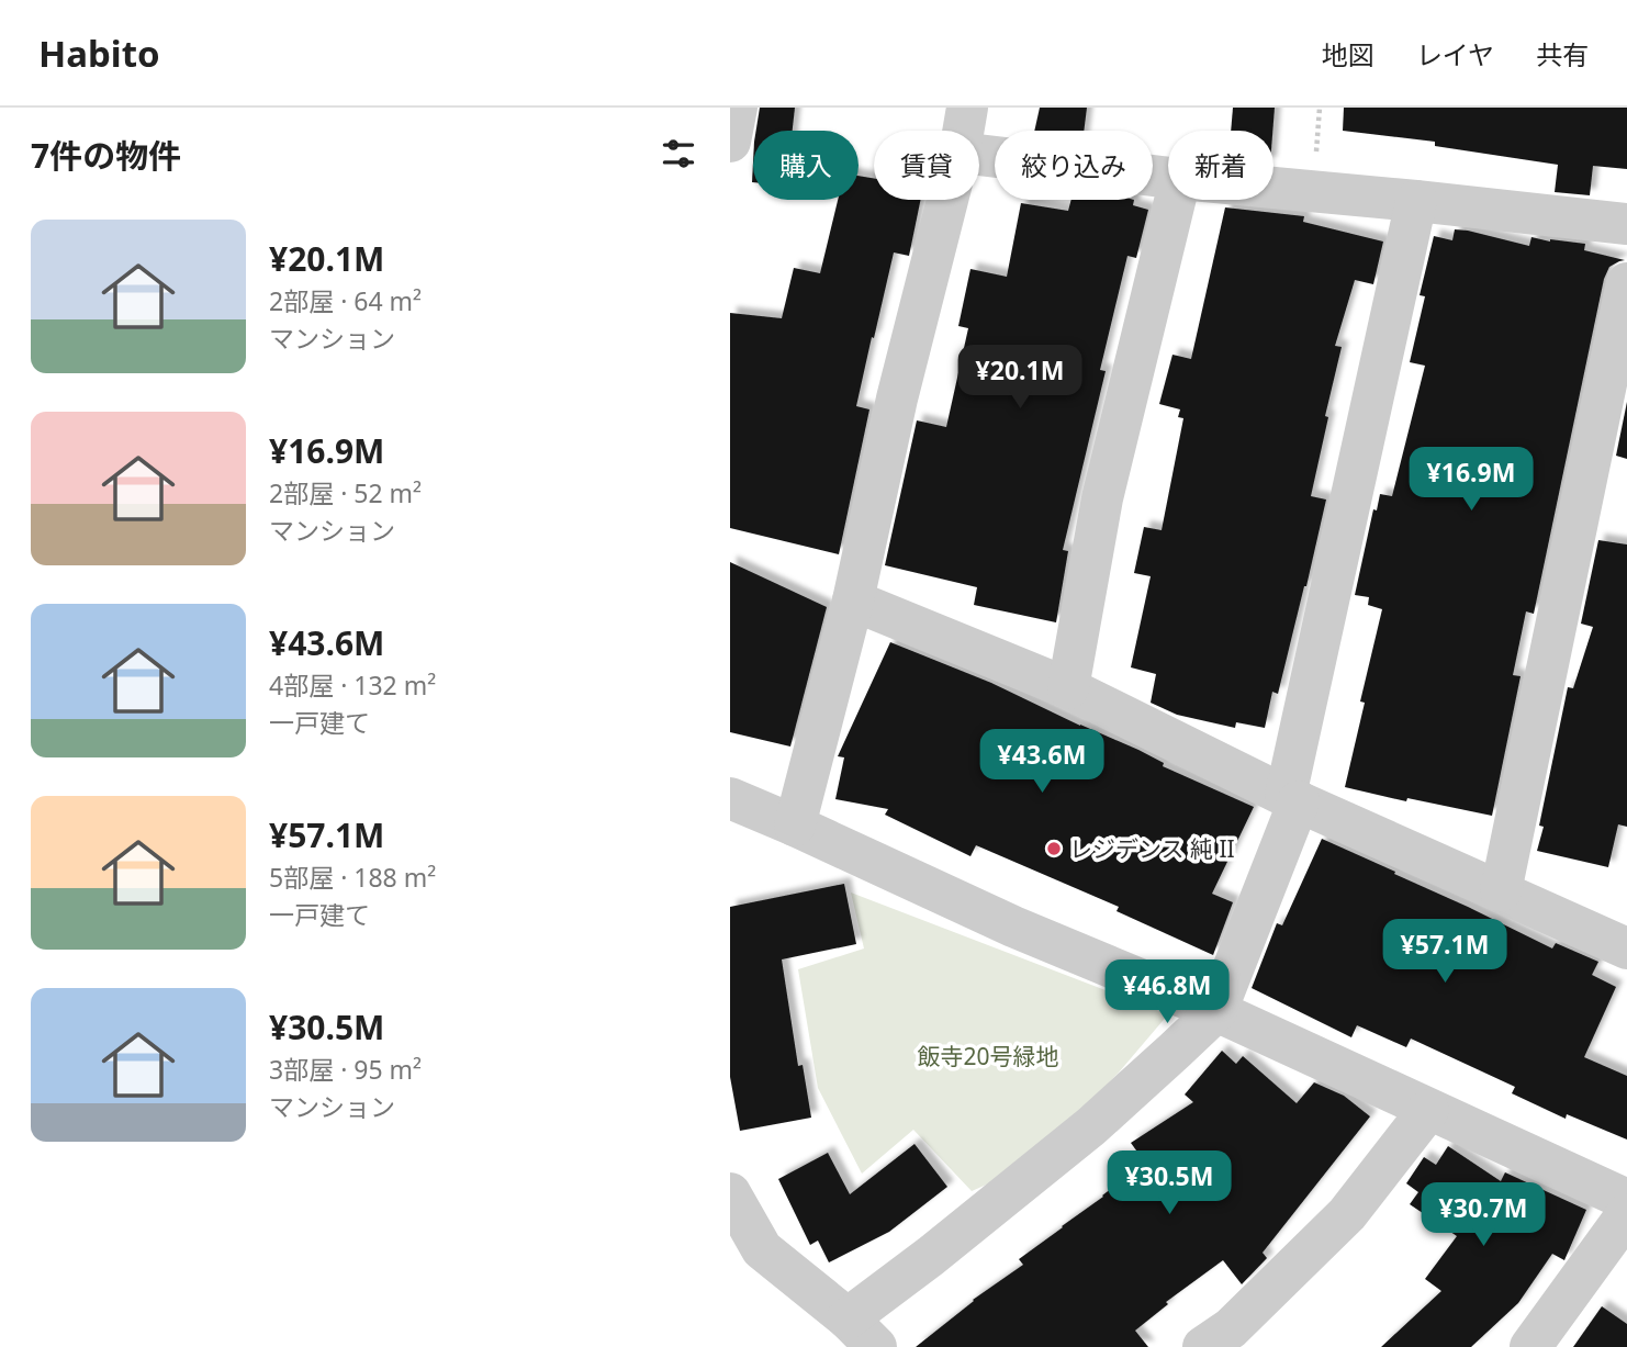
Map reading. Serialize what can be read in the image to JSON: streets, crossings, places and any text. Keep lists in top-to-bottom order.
{
  "parks": ["飯寺20号緑地"],
  "places": ["レジデンス 純 II"],
  "page": {
    "header": "Habito",
    "nav": ["地図", "レイヤ", "共有"],
    "heading": "7件の物件",
    "chip": [
      "購入",
      "賃貸",
      "絞り込み",
      "新着"
    ],
    "list": [
      {
        "name": "¥20.1M",
        "note": "2部屋 · 64 m² · マンション"
      },
      {
        "name": "¥16.9M",
        "note": "2部屋 · 52 m² · マンション"
      },
      {
        "name": "¥43.6M",
        "note": "4部屋 · 132 m² · 一戸建て"
      },
      {
        "name": "¥57.1M",
        "note": "5部屋 · 188 m² · 一戸建て"
      },
      {
        "name": "¥30.5M",
        "note": "3部屋 · 95 m² · マンション"
      }
    ],
    "price": [
      "¥20.1M",
      "¥16.9M",
      "¥43.6M",
      "¥57.1M",
      "¥46.8M",
      "¥30.5M",
      "¥30.7M"
    ]
  }
}
